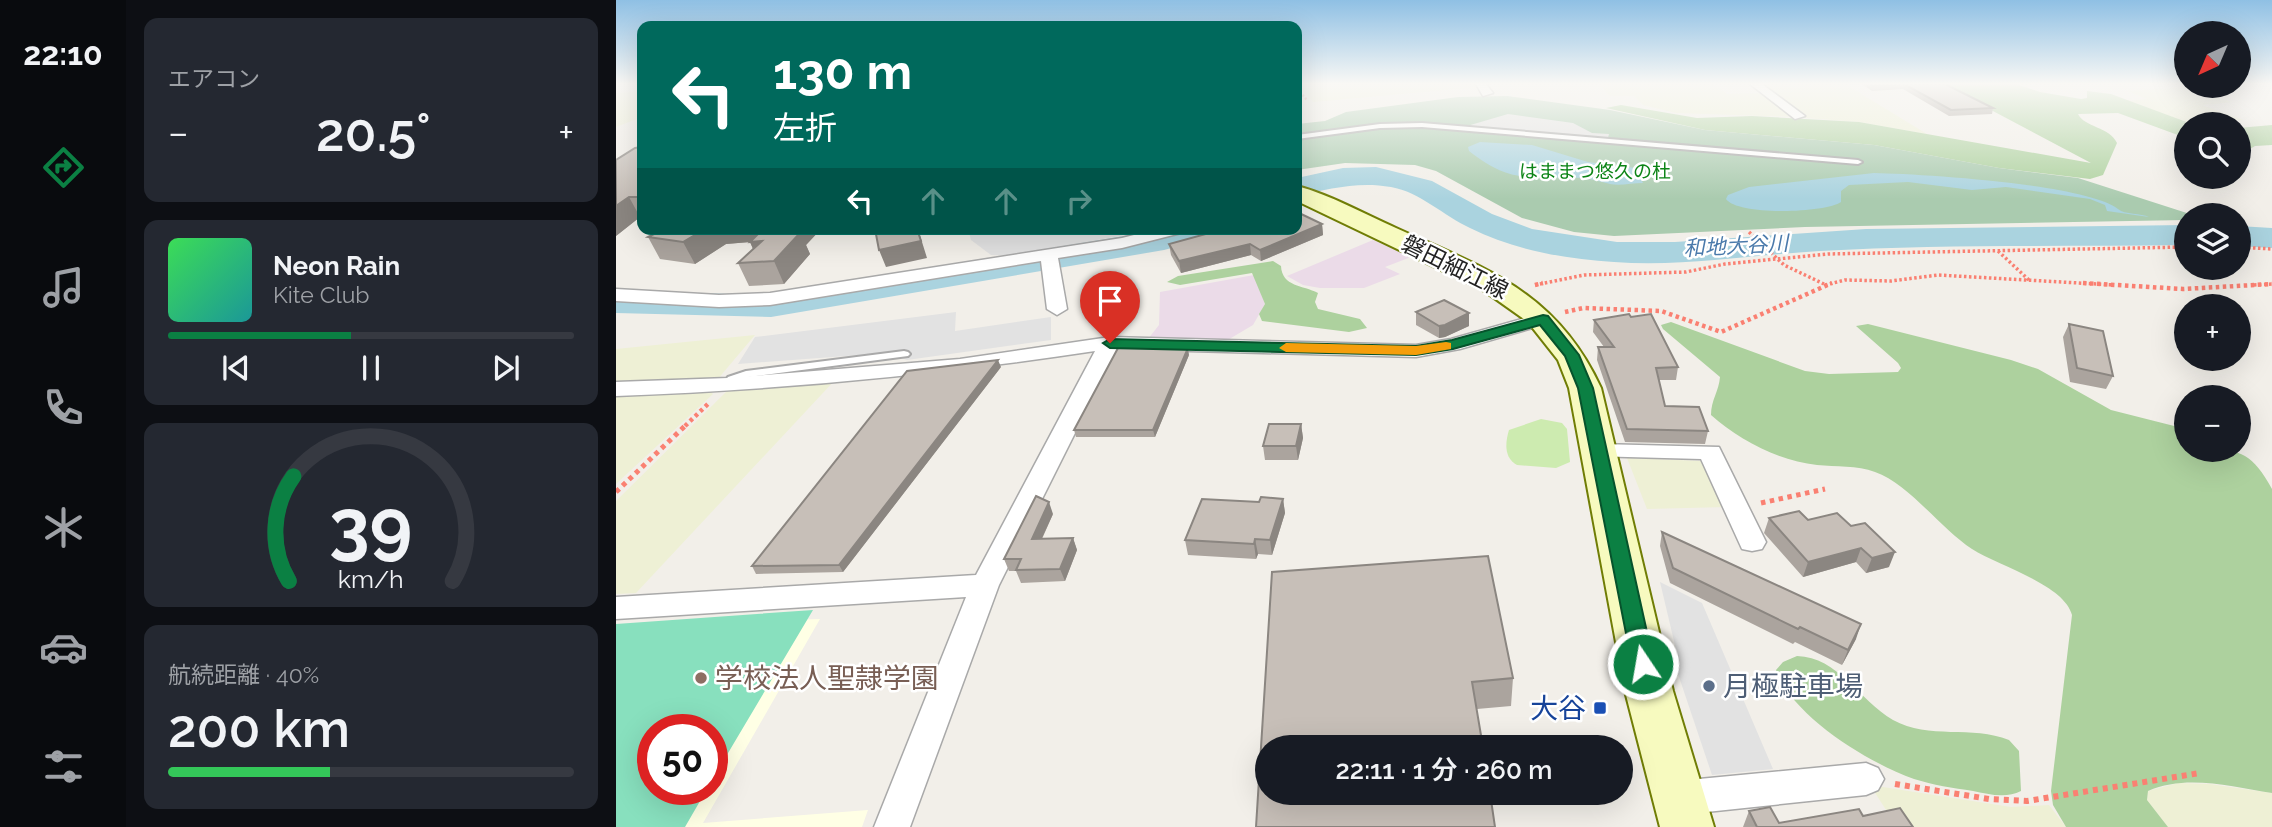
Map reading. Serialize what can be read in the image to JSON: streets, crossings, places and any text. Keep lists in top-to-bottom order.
{
  "streets": {
    "main road": ["磐田細江線"]
  },
  "water": ["和地大谷川"],
  "parks": ["はままつ悠久の杜"],
  "places": {
    "other": ["学校法人聖隷学園", "月極駐車場"],
    "transit": ["大谷"]
  },
  "north": "bottom left",
  "page": {
    "tabs": "22:10",
    "tile": [
      "エアコン",
      ["航続距離 · 40%", "200 km"]
    ],
    "map_buttons": ["+", "−"],
    "turn": ["130 m", "左折"],
    "heat": ["−", "20.5°", "+"],
    "song": ["Neon Rain", "Kite Club"],
    "limit": "50",
    "trip": "22:11 · 1 分 · 260 m",
    "gauge": ["39", "km/h"]
  }
}
